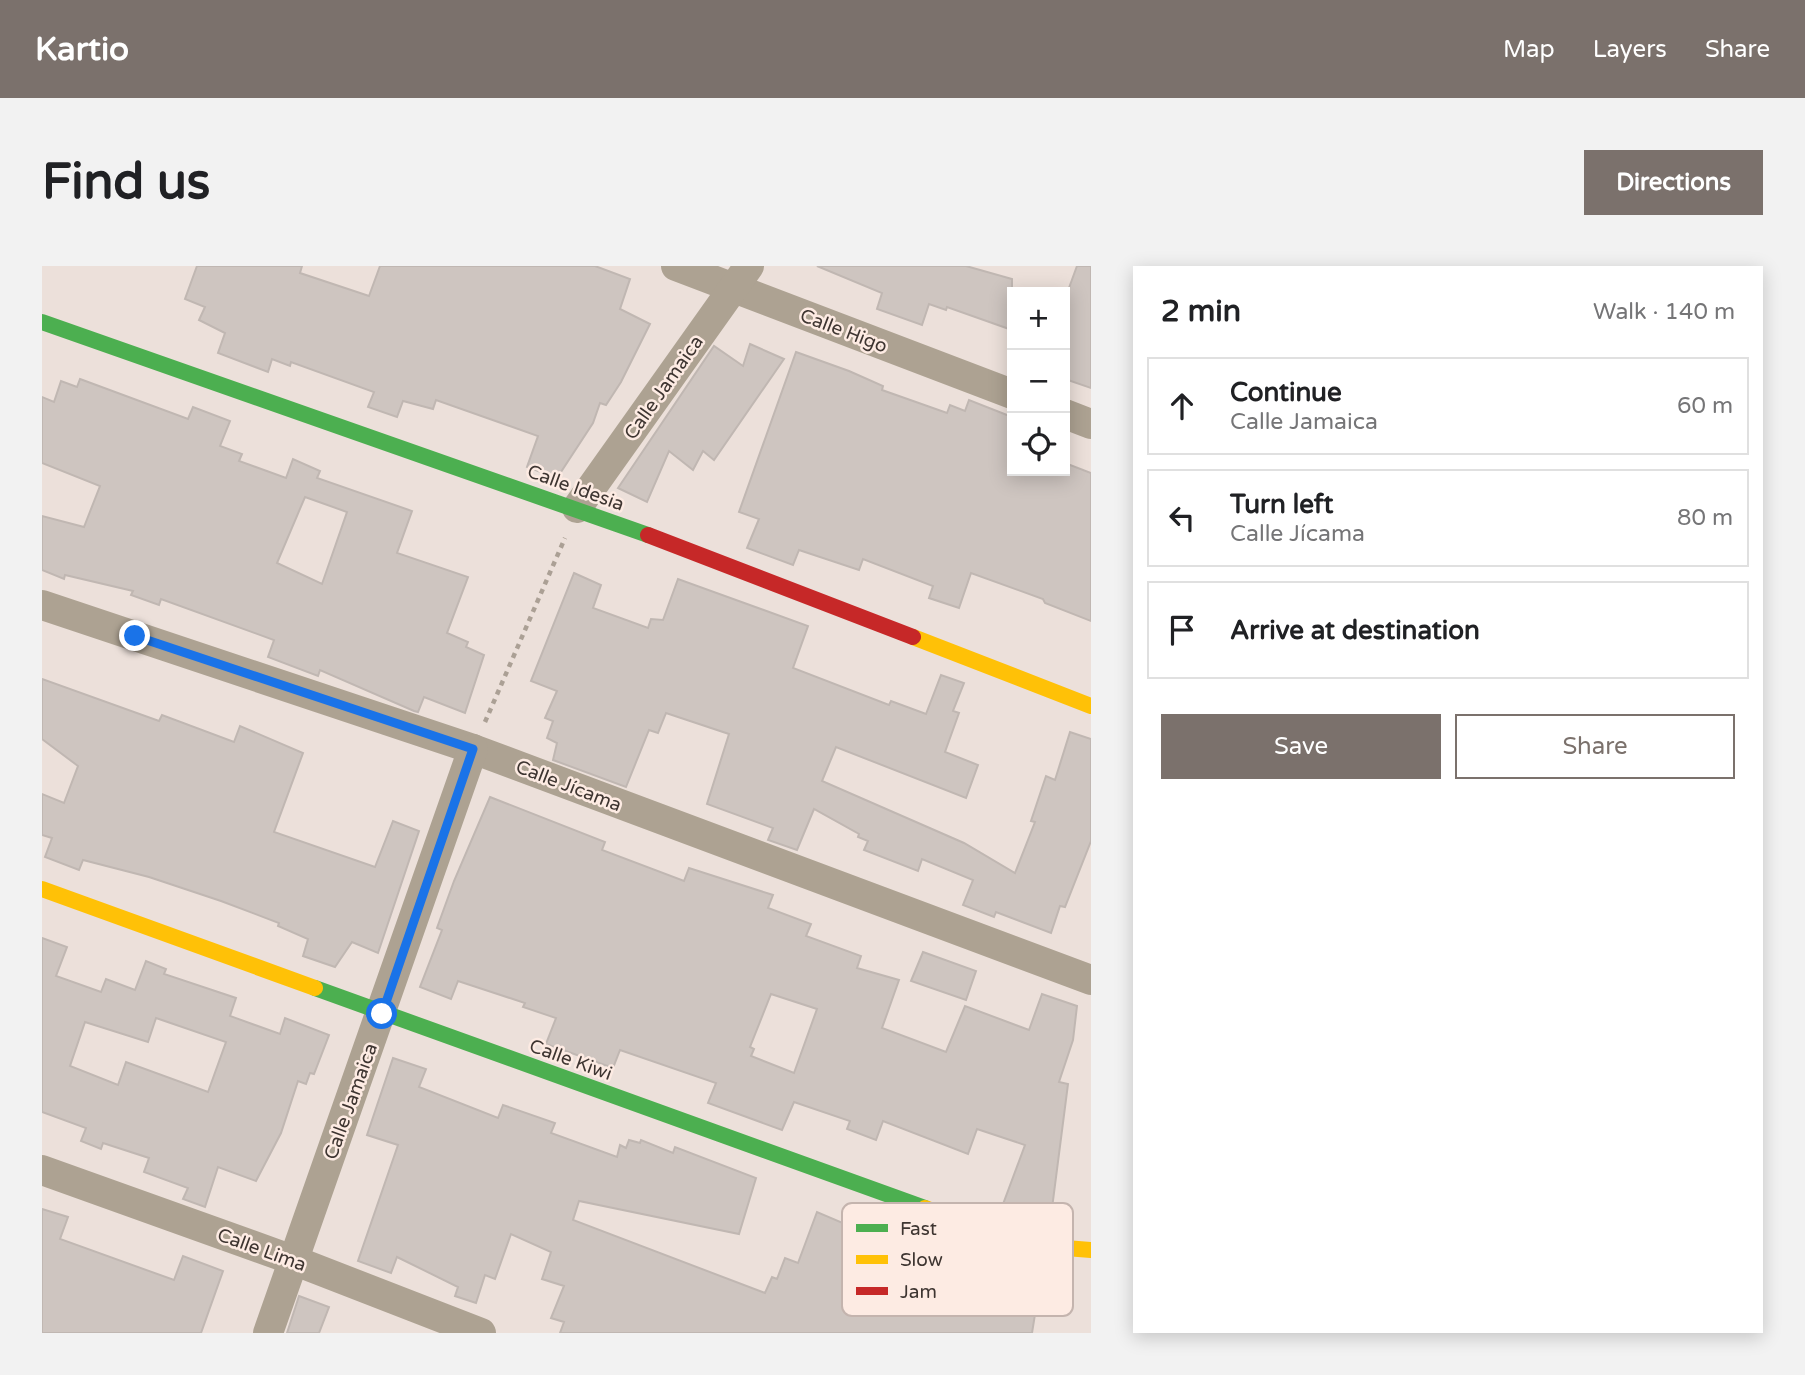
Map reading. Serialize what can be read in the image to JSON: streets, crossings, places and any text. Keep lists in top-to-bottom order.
{
  "streets": {
    "street": [
      "Calle Higo",
      "Calle Jamaica",
      "Calle Idesia",
      "Calle Jícama",
      "Calle Kiwi",
      "Calle Lima"
    ]
  },
  "crossings": [
    ["Calle Higo", "Calle Jamaica"],
    ["Calle Jamaica", "Calle Idesia"],
    ["Calle Jamaica", "Calle Jícama"],
    ["Calle Jamaica", "Calle Kiwi"],
    ["Calle Jamaica", "Calle Lima"]
  ],
  "legend": ["Fast", "Slow", "Jam"],
  "page": {
    "header": "Kartio",
    "nav": ["Map", "Layers", "Share"],
    "buttons": [
      "Directions",
      ["Save", "Share"]
    ],
    "title": "Find us",
    "heading": ["2 min", "Walk · 140 m"],
    "map_buttons": ["+", "−"],
    "list": [
      ["Continue", "Calle Jamaica", "60 m"],
      ["Turn left", "Calle Jícama", "80 m"],
      "Arrive at destination"
    ]
  }
}
